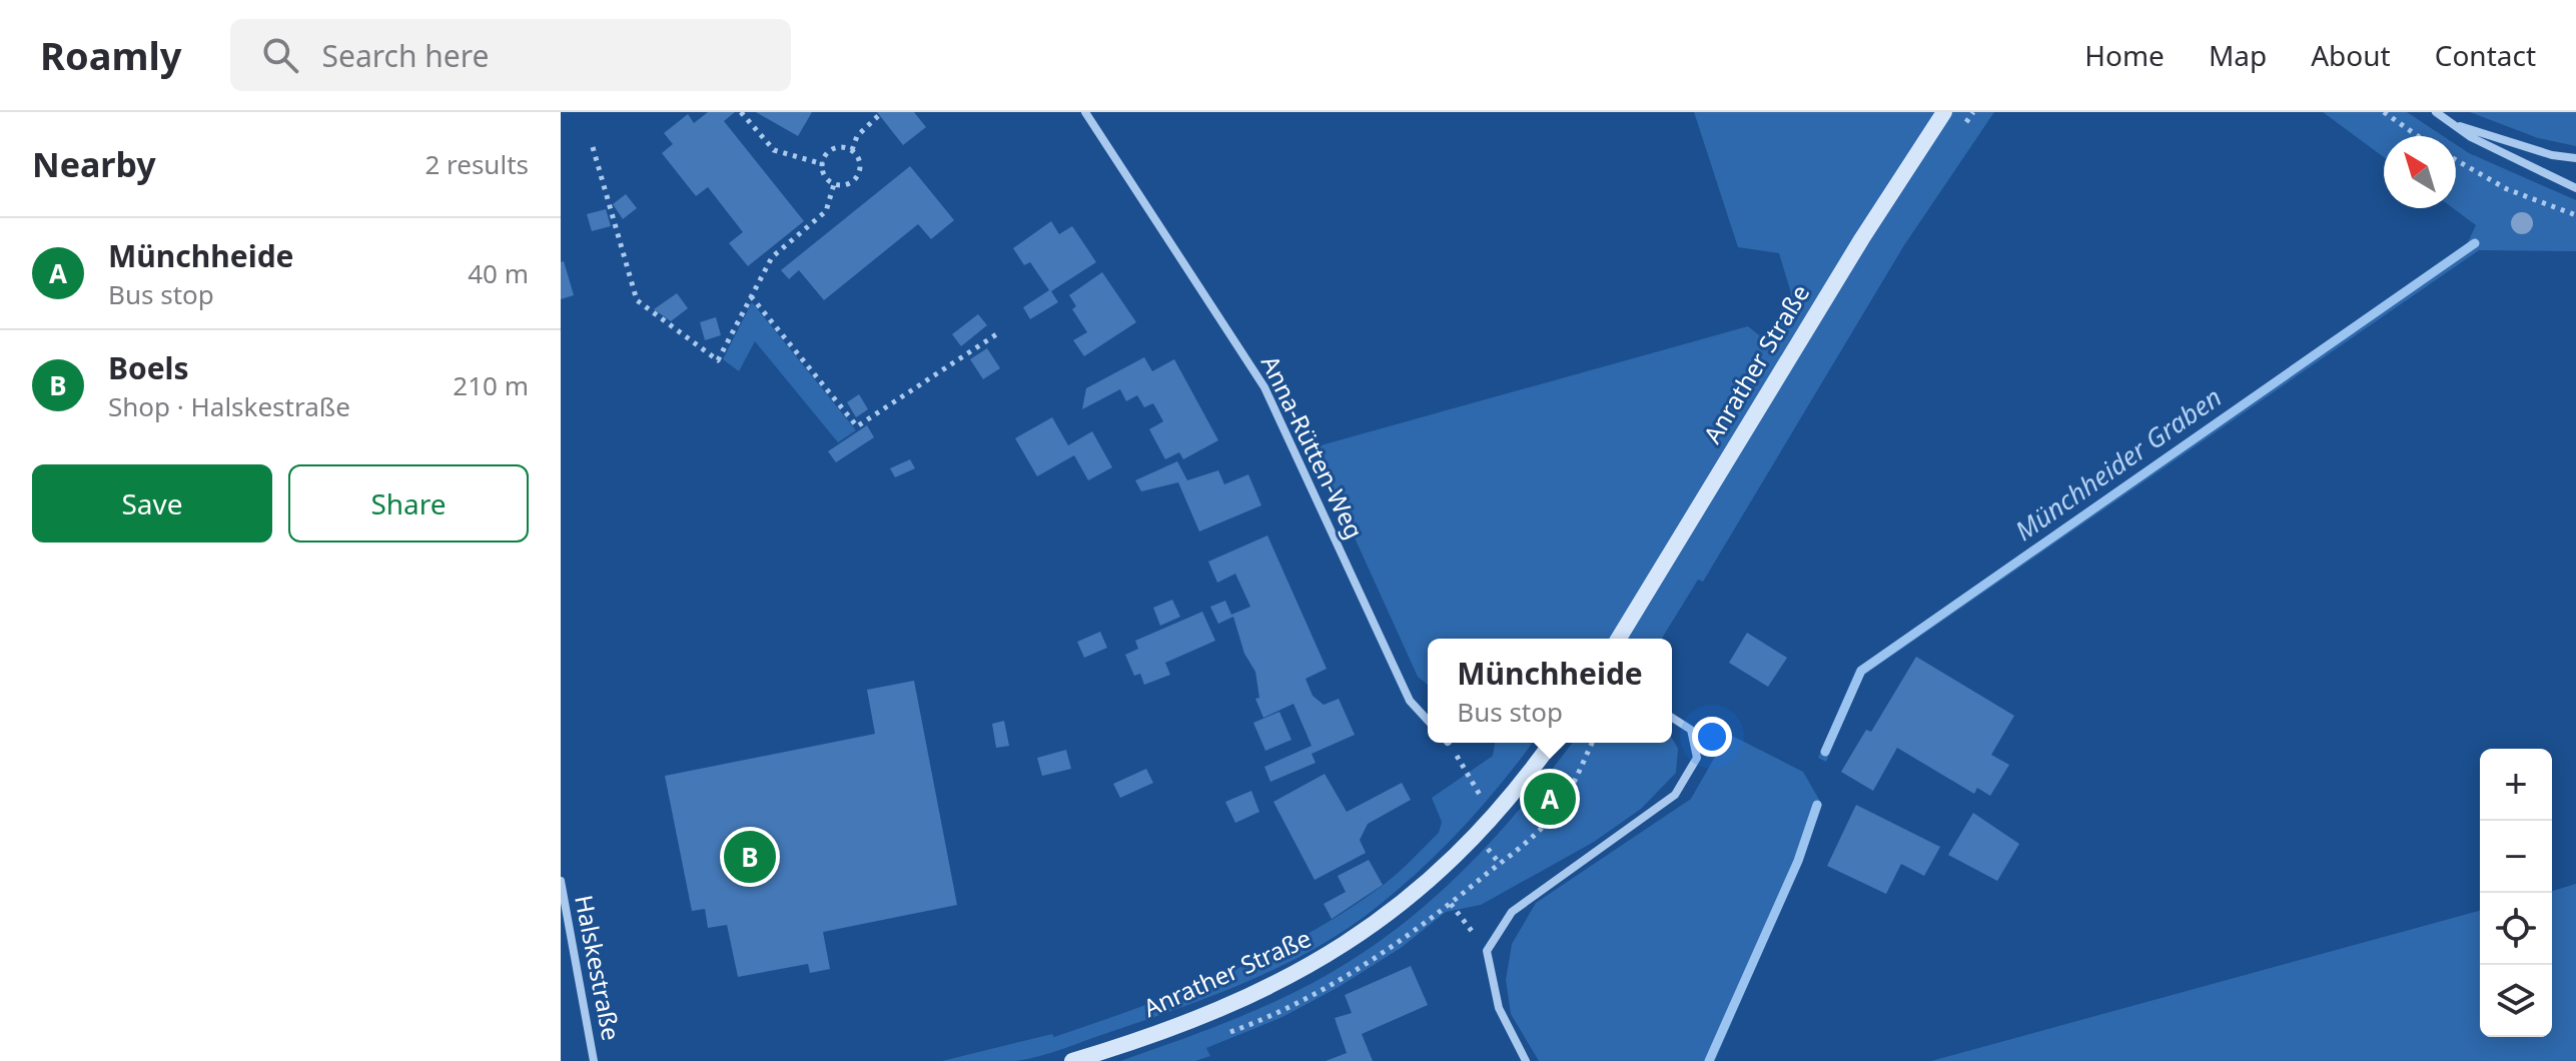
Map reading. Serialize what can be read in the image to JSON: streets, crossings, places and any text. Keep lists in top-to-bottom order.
{
  "streets": {
    "street": ["Anrather Straße", "Anna-Rütten-Weg", "Halskestraße"]
  },
  "water": ["Münchheider Graben"],
  "north": "top left",
  "page": {
    "header": "Roamly",
    "search": "Search here",
    "nav": [
      "Home",
      "Map",
      "About",
      "Contact"
    ],
    "heading": ["Nearby", "2 results"],
    "list": [
      {
        "mark": "A",
        "name": "Münchheide",
        "note": "Bus stop",
        "value": "40 m"
      },
      {
        "mark": "B",
        "name": "Boels",
        "note": "Shop · Halskestraße",
        "value": "210 m"
      }
    ],
    "buttons": ["Save", "Share"],
    "popup": ["Münchheide", "Bus stop"],
    "map_buttons": ["+", "−"],
    "pins": ["A", "B"]
  }
}
